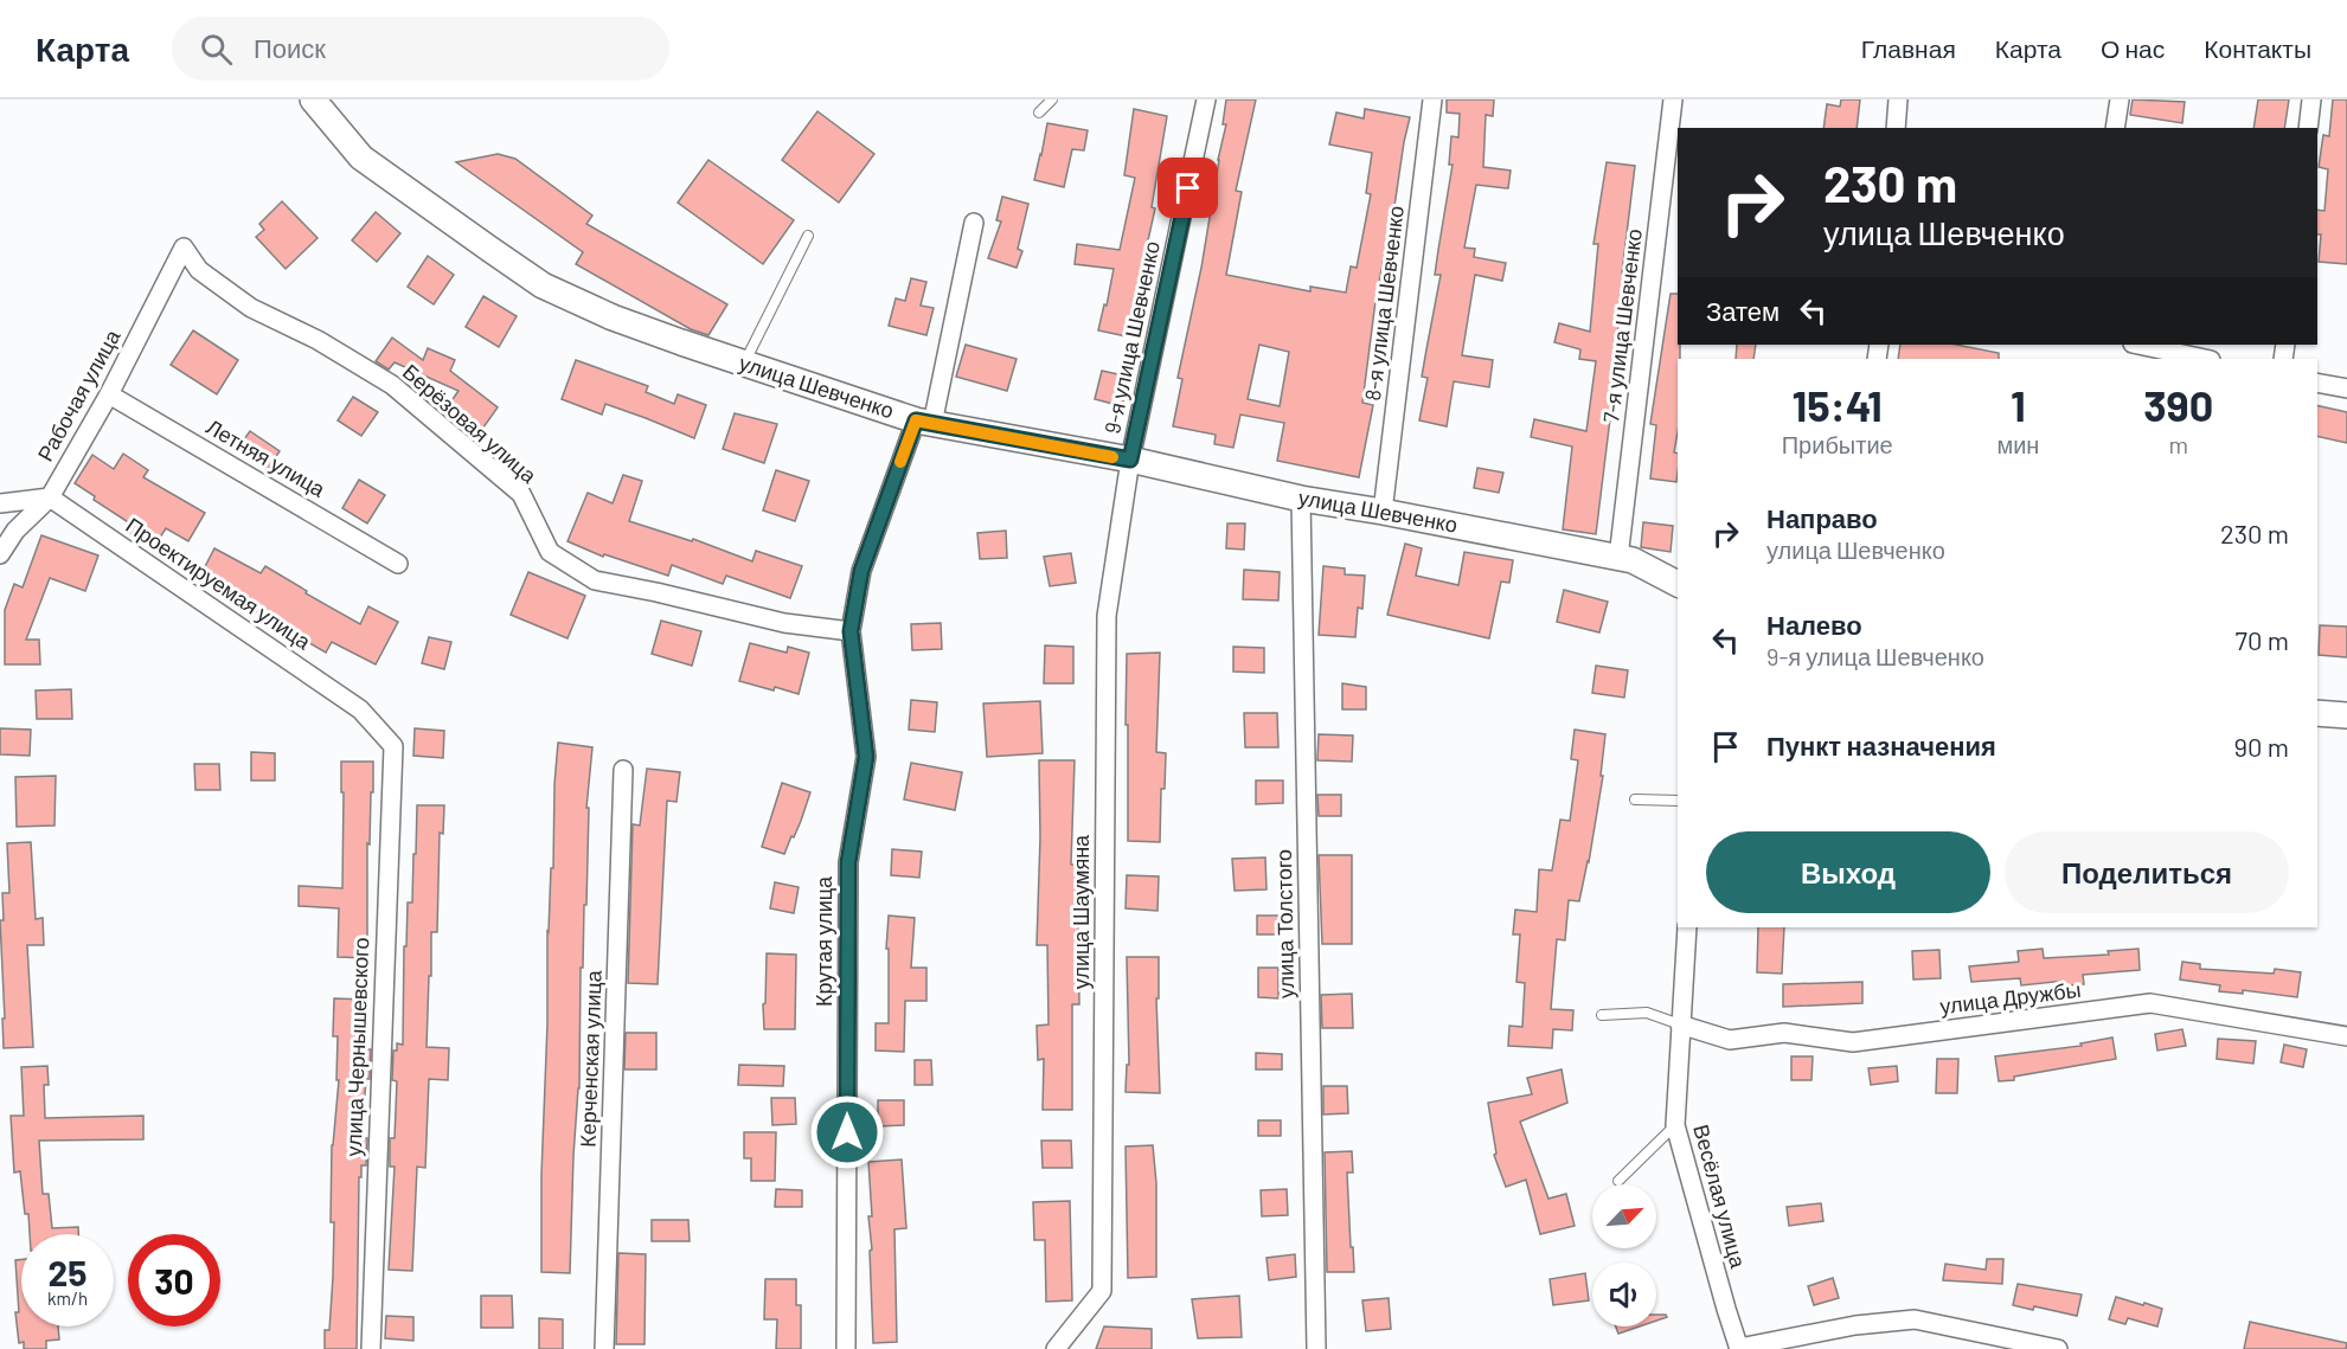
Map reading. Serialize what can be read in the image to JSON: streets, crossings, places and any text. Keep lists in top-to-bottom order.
{
  "streets": {
    "main road": ["улица Шевченко"],
    "street": [
      "8-я улица Шевченко",
      "7-я улица Шевченко",
      "9-я улица Шевченко",
      "Рабочая улица",
      "Берёзовая улица",
      "Летняя улица",
      "Проектируемая улица",
      "улица Шаумяна",
      "улица Толстого",
      "Крутая улица",
      "улица Дружбы",
      "улица Чернышевского",
      "Керченская улица",
      "Весёлая улица"
    ]
  },
  "crossings": [
    ["8-я улица Шевченко", "улица Шевченко"],
    ["7-я улица Шевченко", "улица Шевченко"],
    ["9-я улица Шевченко", "улица Шевченко"],
    ["9-я улица Шевченко", "улица Шаумяна"],
    ["улица Шевченко", "улица Шаумяна"],
    ["улица Шевченко", "улица Толстого"],
    ["улица Шевченко", "Крутая улица"],
    ["Рабочая улица", "Берёзовая улица"],
    ["Рабочая улица", "Летняя улица"],
    ["Рабочая улица", "Проектируемая улица"],
    ["Берёзовая улица", "Крутая улица"],
    ["Проектируемая улица", "улица Чернышевского"],
    ["улица Дружбы", "Весёлая улица"]
  ],
  "north": "top right",
  "page": {
    "header": "Карта",
    "search": "Поиск",
    "nav": [
      "Главная",
      "Карта",
      "О нас",
      "Контакты"
    ],
    "turn": ["230 m", "улица Шевченко"],
    "then": "Затем",
    "eta": [
      "15:41",
      "Прибытие",
      "1",
      "мин",
      "390",
      "m"
    ],
    "list": [
      {
        "name": "Направо",
        "note": "улица Шевченко",
        "value": "230 m"
      },
      {
        "name": "Налево",
        "note": "9-я улица Шевченко",
        "value": "70 m"
      },
      {
        "name": "Пункт назначения",
        "value": "90 m"
      }
    ],
    "buttons": ["Выход", "Поделиться"],
    "speed": "25 km/h",
    "limit": "30"
  }
}
